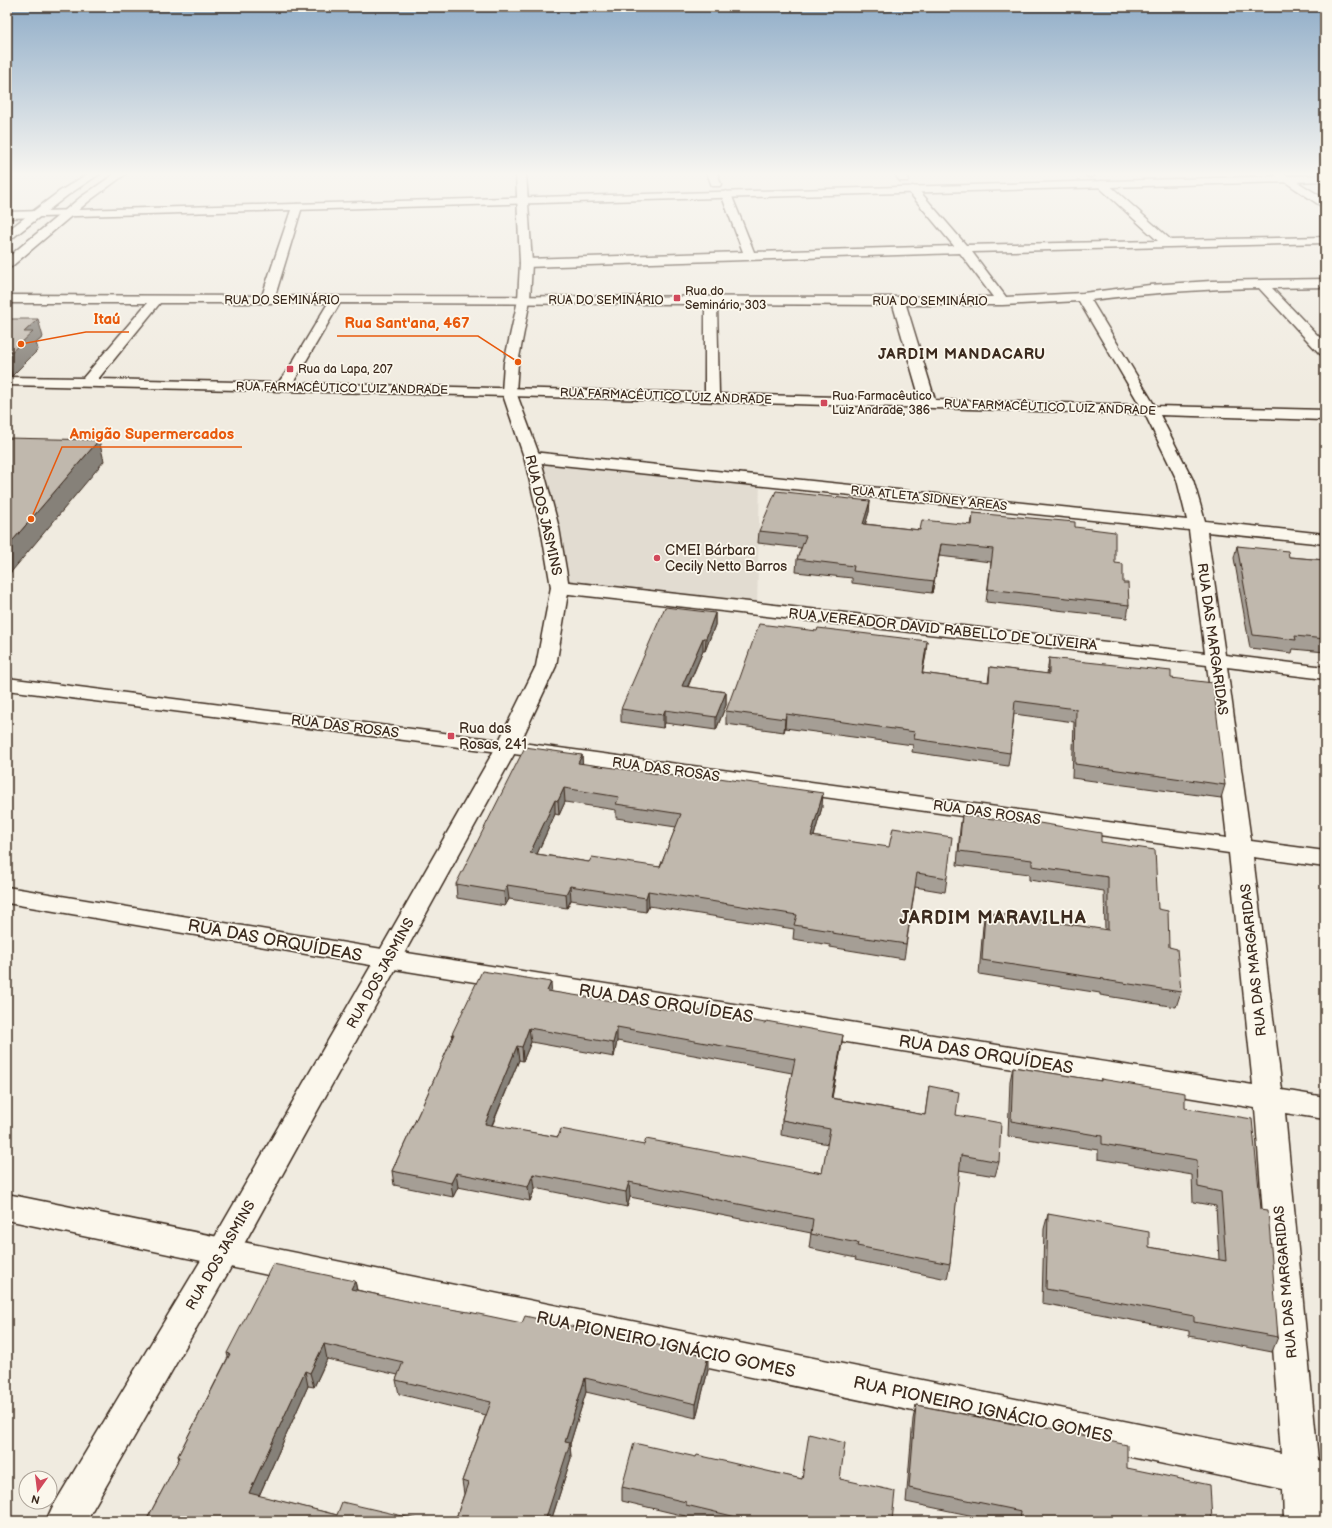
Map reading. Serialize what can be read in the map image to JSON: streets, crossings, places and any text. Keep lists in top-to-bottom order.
{
  "streets": {
    "street": [
      "RUA DO SEMINÁRIO",
      "RUA FARMACÊUTICO LUIZ ANDRADE",
      "RUA ATLETA SIDNEY AREAS",
      "RUA DOS JASMINS",
      "RUA VEREADOR DAVID RABELLO DE OLIVEIRA",
      "RUA DAS MARGARIDAS",
      "RUA DAS ROSAS",
      "RUA DAS ORQUÍDEAS",
      "RUA PIONEIRO IGNÁCIO GOMES"
    ]
  },
  "crossings": [
    ["RUA DO SEMINÁRIO", "RUA DAS MARGARIDAS"],
    ["RUA FARMACÊUTICO LUIZ ANDRADE", "RUA DOS JASMINS"],
    ["RUA FARMACÊUTICO LUIZ ANDRADE", "RUA DAS MARGARIDAS"],
    ["RUA ATLETA SIDNEY AREAS", "RUA DOS JASMINS"],
    ["RUA ATLETA SIDNEY AREAS", "RUA DAS MARGARIDAS"],
    ["RUA DOS JASMINS", "RUA VEREADOR DAVID RABELLO DE OLIVEIRA"],
    ["RUA DOS JASMINS", "RUA DAS ROSAS"],
    ["RUA DOS JASMINS", "RUA DAS ORQUÍDEAS"],
    ["RUA DOS JASMINS", "RUA PIONEIRO IGNÁCIO GOMES"],
    ["RUA VEREADOR DAVID RABELLO DE OLIVEIRA", "RUA DAS MARGARIDAS"],
    ["RUA DAS MARGARIDAS", "RUA DAS ROSAS"],
    ["RUA DAS MARGARIDAS", "RUA DAS ORQUÍDEAS"],
    ["RUA DAS MARGARIDAS", "RUA PIONEIRO IGNÁCIO GOMES"]
  ],
  "districts": ["JARDIM MANDACARU", "JARDIM MARAVILHA"],
  "places": {
    "transit": [
      "Rua do Seminário, 303",
      "Rua da Lapa, 207",
      "Rua Farmacêutico Luiz Andrade, 386",
      "Rua das Rosas, 241"
    ],
    "other": [
      "Itaú",
      "Rua Sant'ana, 467",
      "Amigão Supermercados",
      "CMEI Bárbara Cecily Netto Barros"
    ]
  },
  "north": "bottom"
}
